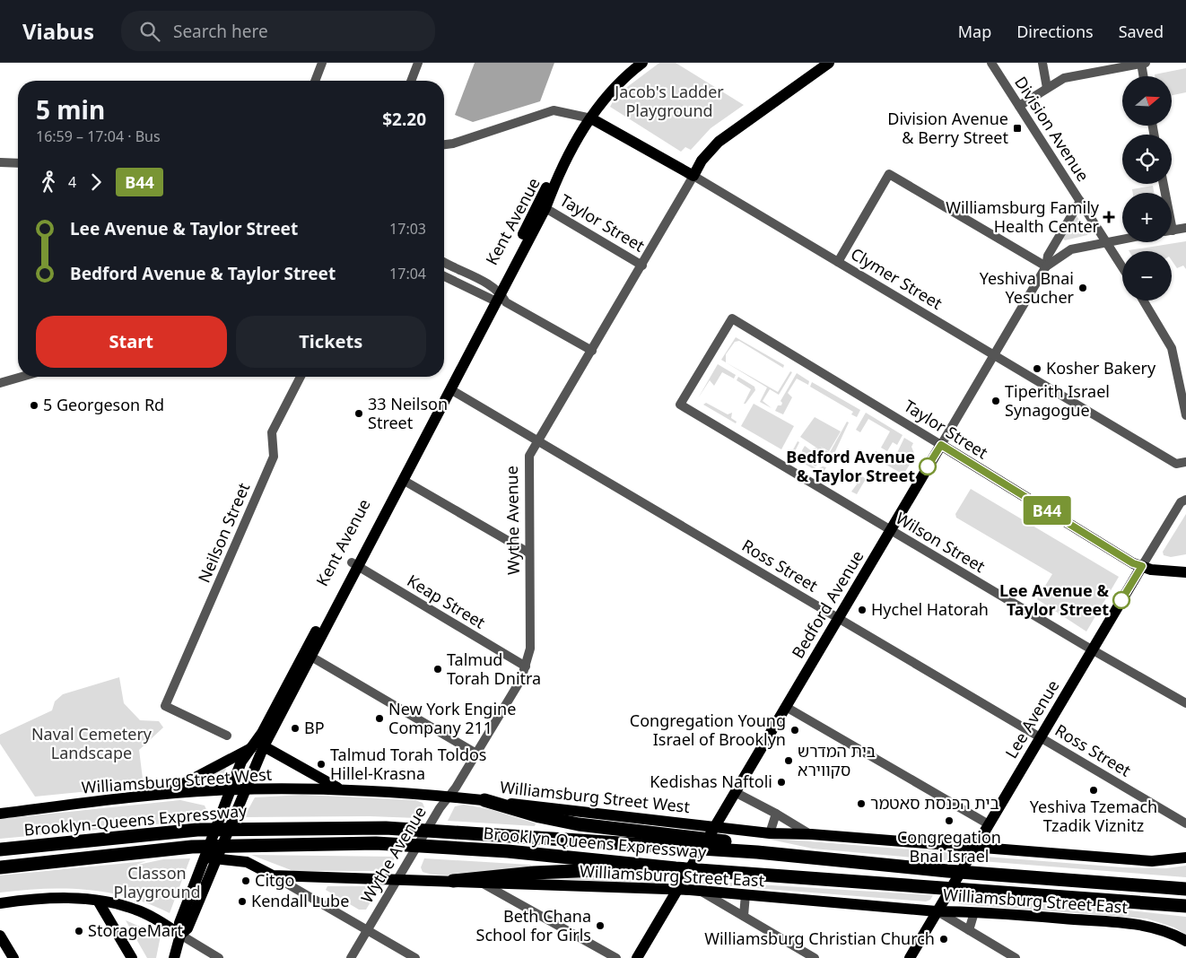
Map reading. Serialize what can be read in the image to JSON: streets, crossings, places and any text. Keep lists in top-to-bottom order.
{
  "streets": {
    "highway": ["Brooklyn-Queens Expressway"],
    "main road": [
      "Kent Avenue",
      "Taylor Street",
      "Clymer Street",
      "Wythe Avenue",
      "Bedford Avenue",
      "Lee Avenue",
      "Williamsburg Street West",
      "Williamsburg Street East"
    ],
    "street": [
      "Division Avenue",
      "Neilson Street",
      "Wilson Street",
      "Ross Street",
      "Keap Street"
    ]
  },
  "crossings": [
    ["Division Avenue", "Bedford Avenue"],
    ["Kent Avenue", "Taylor Street"],
    ["Kent Avenue", "Clymer Street"],
    ["Kent Avenue", "Ross Street"],
    ["Kent Avenue", "Keap Street"],
    ["Kent Avenue", "Williamsburg Street West"],
    ["Kent Avenue", "Williamsburg Street East"],
    ["Taylor Street", "Wythe Avenue"],
    ["Taylor Street", "Wilson Street"],
    ["Taylor Street", "Bedford Avenue"],
    ["Taylor Street", "Lee Avenue"],
    ["Clymer Street", "Wythe Avenue"],
    ["Clymer Street", "Bedford Avenue"],
    ["Wythe Avenue", "Ross Street"],
    ["Wythe Avenue", "Keap Street"],
    ["Wythe Avenue", "Williamsburg Street West"],
    ["Wythe Avenue", "Williamsburg Street East"],
    ["Wilson Street", "Bedford Avenue"],
    ["Wilson Street", "Lee Avenue"],
    ["Ross Street", "Bedford Avenue"],
    ["Ross Street", "Lee Avenue"],
    ["Bedford Avenue", "Williamsburg Street West"],
    ["Bedford Avenue", "Williamsburg Street East"],
    ["Lee Avenue", "Williamsburg Street West"],
    ["Lee Avenue", "Williamsburg Street East"]
  ],
  "parks": ["Jacob's Ladder Playground", "Naval Cemetery Landscape", "Classon Playground"],
  "places": {
    "transit": ["Division Avenue & Berry Street"],
    "health": ["Williamsburg Family Health Center"],
    "other": [
      "Yeshiva Bnai Yesucher",
      "Kosher Bakery",
      "Tiperith Israel Synagogue",
      "5 Georgeson Rd",
      "33 Neilson Street",
      "Bedford Avenue & Taylor Street",
      "Lee Avenue & Taylor Street",
      "Hychel Hatorah",
      "Talmud Torah Dnitra",
      "New York Engine Company 211",
      "BP",
      "Congregation Young Israel of Brooklyn",
      "בית המדרש סקווירא",
      "Talmud Torah Toldos Hillel-Krasna",
      "Kedishas Naftoli",
      "Yeshiva Tzemach Tzadik Viznitz",
      "בית הכנסת סאטמר",
      "Congregation Bnai Israel",
      "Citgo",
      "Kendall Lube",
      "Beth Chana School for Girls",
      "StorageMart",
      "Williamsburg Christian Church"
    ]
  },
  "lines": ["bus line B44"],
  "north": "right",
  "page": {
    "header": "Viabus",
    "search": "Search here",
    "nav": ["Map", "Directions", "Saved"],
    "on_map": "B44",
    "map_buttons": ["+", "−"],
    "heading": ["5 min", "16:59 – 17:04 · Bus", "$2.20"],
    "legs": ["4", "B44"],
    "list": [
      {
        "name": "Lee Avenue & Taylor Street",
        "value": "17:03"
      },
      {
        "name": "Bedford Avenue & Taylor Street",
        "value": "17:04"
      }
    ],
    "buttons": ["Start", "Tickets"]
  }
}
